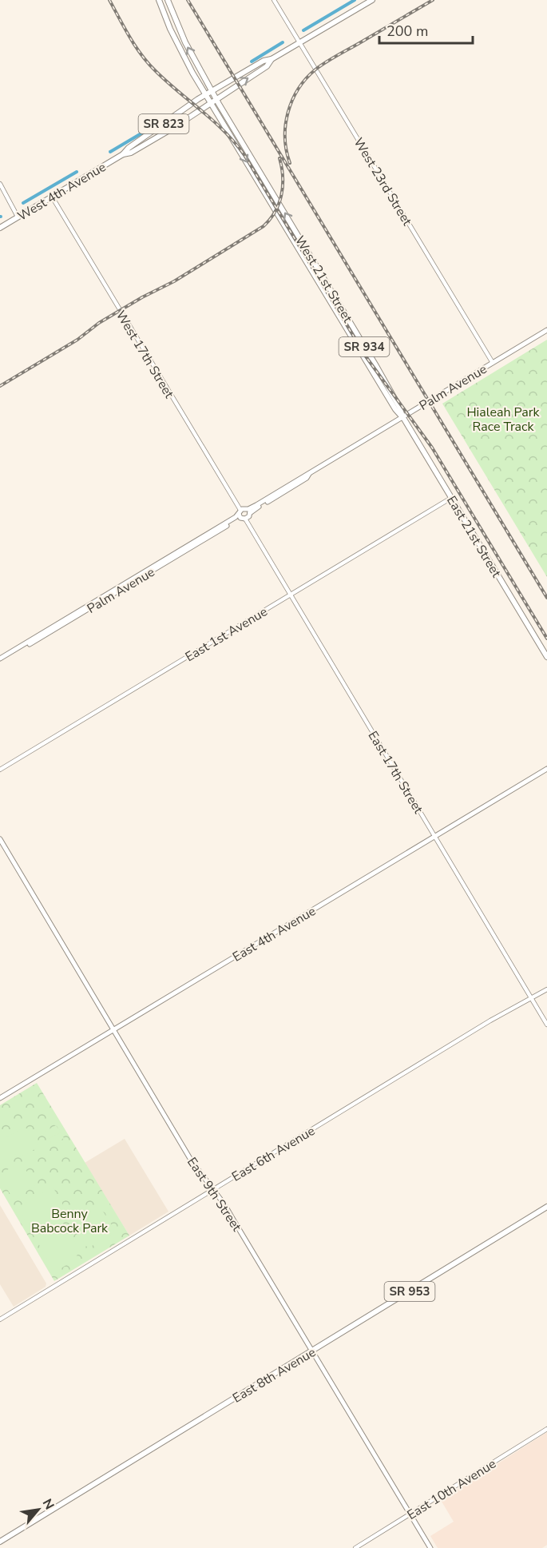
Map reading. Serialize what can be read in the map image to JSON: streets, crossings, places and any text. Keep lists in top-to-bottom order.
{
  "streets": {
    "main road": [
      "SR 823",
      "West 4th Avenue",
      "West 21st Street",
      "SR 934",
      "Palm Avenue",
      "East 21st Street",
      "East 4th Avenue",
      "East 9th Street",
      "SR 953",
      "East 8th Avenue"
    ],
    "street": [
      "West 23rd Street",
      "West 17th Street",
      "East 1st Avenue",
      "East 17th Street",
      "East 6th Avenue",
      "East 10th Avenue"
    ]
  },
  "crossings": [
    ["West 23rd Street", "West 4th Avenue"],
    ["West 23rd Street", "Palm Avenue"],
    ["West 4th Avenue", "West 21st Street"],
    ["West 4th Avenue", "SR 934"],
    ["West 4th Avenue", "West 17th Street"],
    ["West 21st Street", "SR 934"],
    ["West 21st Street", "Palm Avenue"],
    ["West 21st Street", "East 21st Street"],
    ["West 17th Street", "Palm Avenue"],
    ["West 17th Street", "East 17th Street"],
    ["Palm Avenue", "East 21st Street"],
    ["Palm Avenue", "East 17th Street"],
    ["East 21st Street", "East 1st Avenue"],
    ["East 1st Avenue", "East 17th Street"],
    ["East 17th Street", "East 4th Avenue"],
    ["East 17th Street", "East 6th Avenue"],
    ["East 4th Avenue", "East 9th Street"],
    ["East 6th Avenue", "East 9th Street"],
    ["East 9th Street", "East 8th Avenue"],
    ["East 9th Street", "East 10th Avenue"]
  ],
  "parks": ["Hialeah Park Race Track", "Benny Babcock Park"],
  "scale_bar": "200 m",
  "north": "top right"
}
